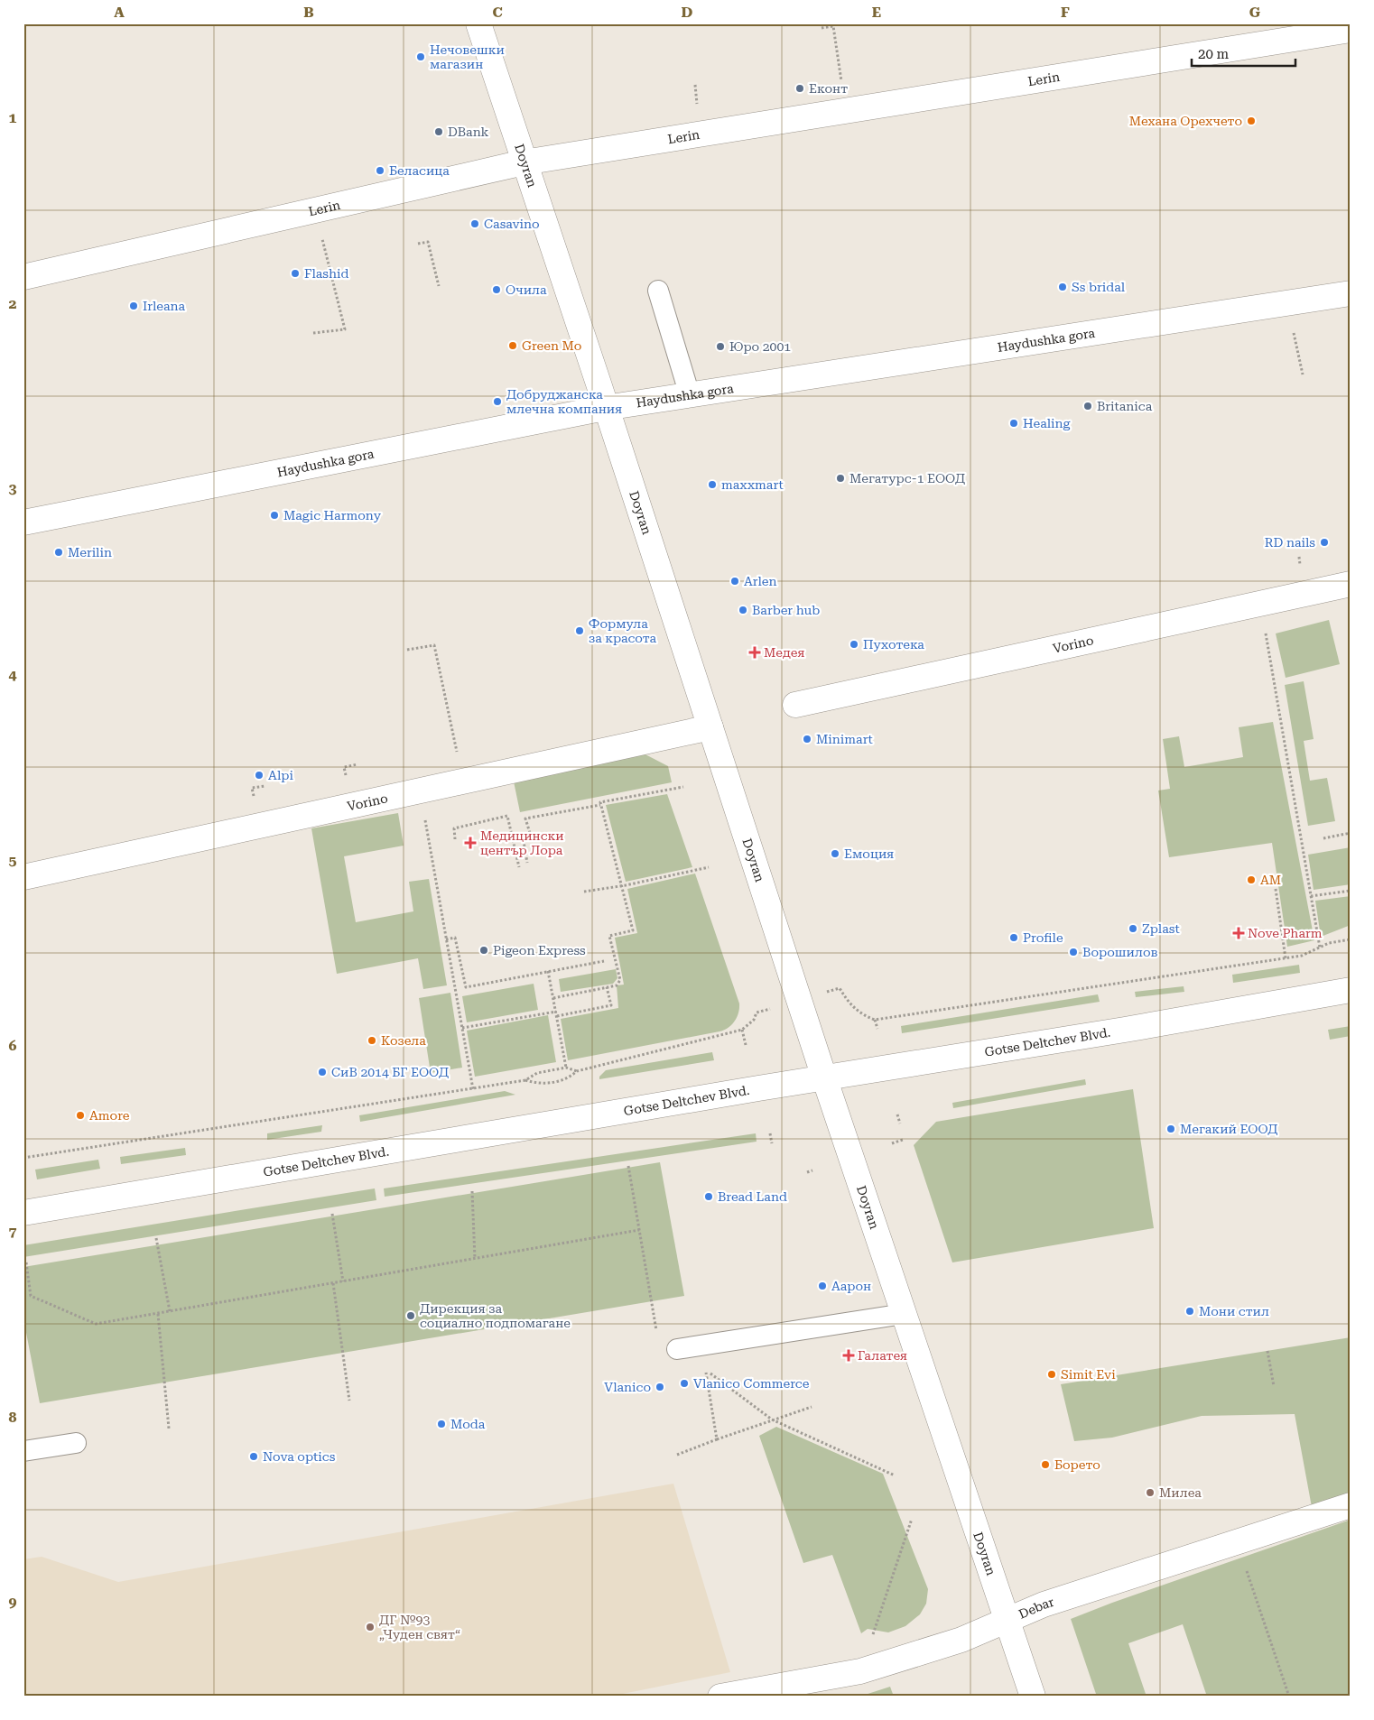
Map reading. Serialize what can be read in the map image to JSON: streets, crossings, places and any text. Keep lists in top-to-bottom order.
{
  "streets": {
    "street": [
      "Lerin",
      "Doyran",
      "Haydushka gora",
      "Vorino",
      "Gotse Deltchev Blvd.",
      "Debar"
    ]
  },
  "crossings": [
    ["Lerin", "Doyran"],
    ["Doyran", "Haydushka gora"],
    ["Doyran", "Vorino"],
    ["Doyran", "Gotse Deltchev Blvd."],
    ["Doyran", "Debar"]
  ],
  "places": {
    "other": [
      "Нечовешки магазин",
      "Еконт",
      "Механа Орехчето",
      "DBank",
      "Беласица",
      "Casavino",
      "Flashid",
      "Ss bridal",
      "Очила",
      "Irleana",
      "Green Mo",
      "Юро 2001",
      "Добруджанска млечна компания",
      "Britanica",
      "Healing",
      "Мегатурс-1 ЕООД",
      "maxxmart",
      "Magic Harmony",
      "RD nails",
      "Merilin",
      "Arlen",
      "Barber hub",
      "Формула за красота",
      "Пухотека",
      "Minimart",
      "Alpi",
      "Емоция",
      "АМ",
      "Zplast",
      "Profile",
      "Pigeon Express",
      "Ворошилов",
      "Козела",
      "СиВ 2014 БГ ЕООД",
      "Amore",
      "Мегакий ЕООД",
      "Bread Land",
      "Аарон",
      "Мони стил",
      "Дирекция за социално подпомагане",
      "Simit Evi",
      "Vlanico Commerce",
      "Vlanico",
      "Moda",
      "Nova optics",
      "Борето",
      "Милеа",
      "ДГ №93 „Чуден свят“"
    ],
    "health": [
      "Медея",
      "Медицински център Лора",
      "Nove Pharm",
      "Галатея"
    ]
  },
  "scale_bar": "20 m",
  "grid": {
    "columns": [
      "A",
      "B",
      "C",
      "D",
      "E",
      "F",
      "G"
    ],
    "rows": [
      "1",
      "2",
      "3",
      "4",
      "5",
      "6",
      "7",
      "8",
      "9"
    ]
  }
}
